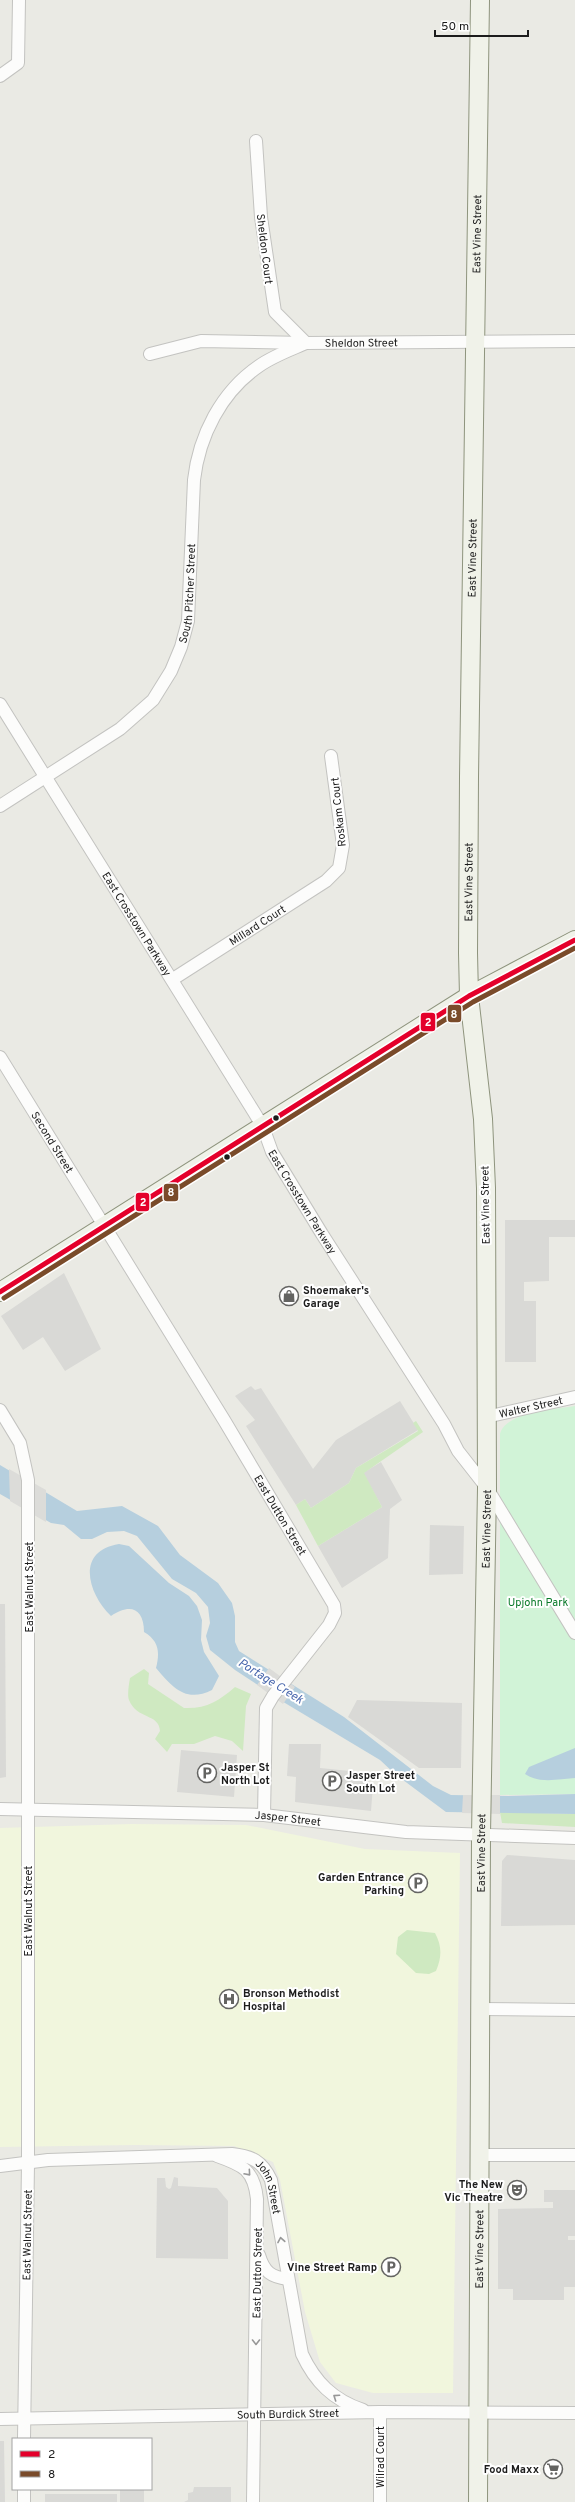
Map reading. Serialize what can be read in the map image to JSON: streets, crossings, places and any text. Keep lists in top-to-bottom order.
{
  "streets": {
    "street": [
      "East Vine Street",
      "Sheldon Court",
      "Sheldon Street",
      "South Pitcher Street",
      "Roskam Court",
      "East Crosstown Parkway",
      "Millard Court",
      "Second Street",
      "Walter Street",
      "East Dutton Street",
      "East Walnut Street",
      "Jasper Street",
      "John Street",
      "South Burdick Street",
      "Wilrad Court"
    ]
  },
  "crossings": [
    ["East Vine Street", "Sheldon Street"],
    ["East Vine Street", "East Crosstown Parkway"],
    ["East Vine Street", "Walter Street"],
    ["East Vine Street", "Jasper Street"],
    ["East Vine Street", "South Burdick Street"],
    ["Sheldon Court", "Sheldon Street"],
    ["Sheldon Court", "South Pitcher Street"],
    ["Sheldon Street", "South Pitcher Street"],
    ["South Pitcher Street", "East Crosstown Parkway"],
    ["Roskam Court", "Millard Court"],
    ["East Crosstown Parkway", "Millard Court"],
    ["Second Street", "East Dutton Street"],
    ["East Dutton Street", "Jasper Street"],
    ["East Dutton Street", "John Street"],
    ["East Dutton Street", "South Burdick Street"],
    ["East Walnut Street", "Jasper Street"],
    ["East Walnut Street", "John Street"],
    ["East Walnut Street", "South Burdick Street"],
    ["John Street", "South Burdick Street"],
    ["John Street", "Wilrad Court"],
    ["South Burdick Street", "Wilrad Court"]
  ],
  "one_way": ["John Street"],
  "water": ["Portage Creek"],
  "parks": ["Upjohn Park"],
  "places": {
    "shop": ["Shoemaker's Garage"],
    "parking": [
      "Jasper St North Lot",
      "Jasper Street South Lot",
      "Garden Entrance Parking",
      "Vine Street Ramp"
    ],
    "hospital": ["Bronson Methodist Hospital"],
    "theatre": ["The New Vic Theatre"],
    "supermarket": ["Food Maxx"]
  },
  "lines": ["transit line 2", "transit line 8"],
  "legend": ["2", "8"],
  "scale_bar": "50 m"
}
